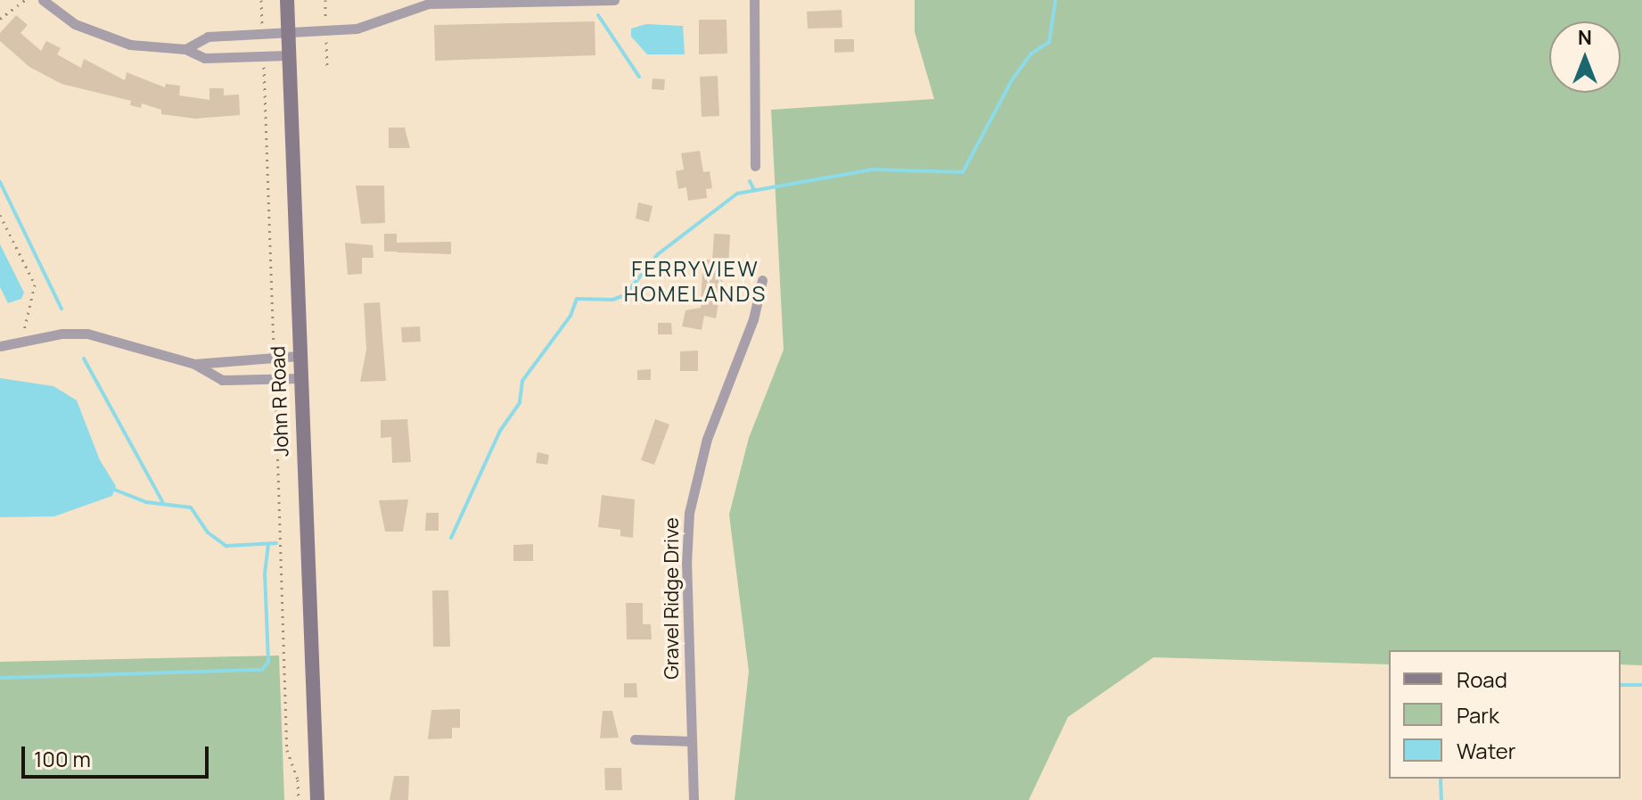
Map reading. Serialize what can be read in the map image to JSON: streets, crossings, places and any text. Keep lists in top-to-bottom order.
{
  "streets": {
    "main road": ["John R Road"],
    "street": ["Gravel Ridge Drive"]
  },
  "districts": ["FERRYVIEW HOMELANDS"],
  "legend": ["Road", "Park", "Water"],
  "scale_bar": "100 m",
  "north": "top"
}
